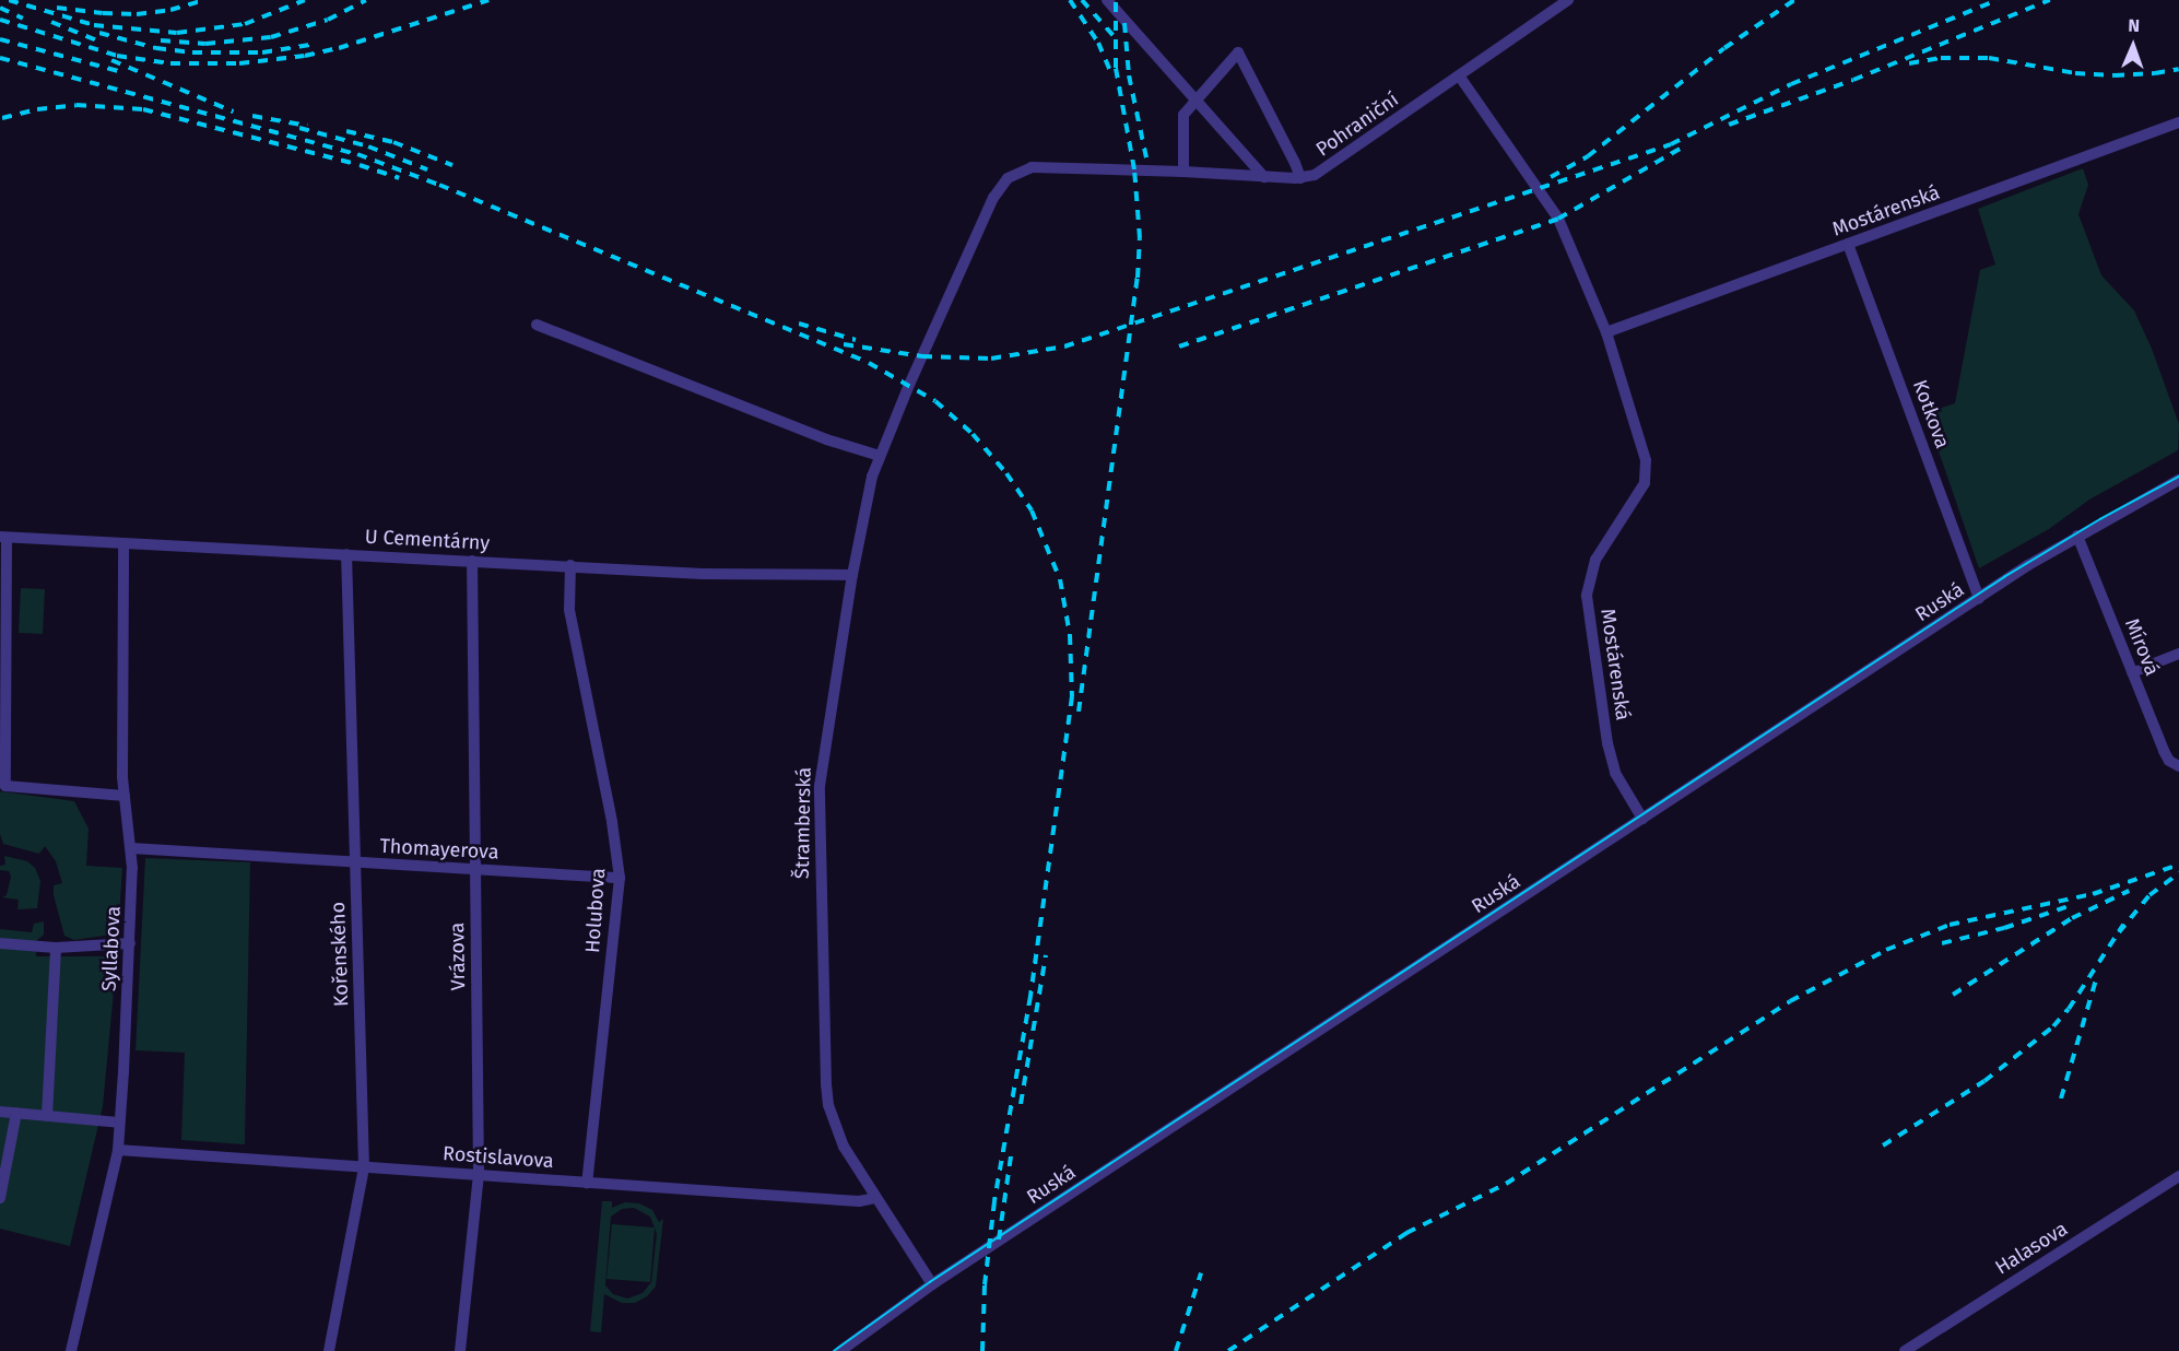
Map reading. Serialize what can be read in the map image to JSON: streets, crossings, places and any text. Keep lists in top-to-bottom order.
{
  "streets": {
    "street": [
      "Pohraniční",
      "Mostárenská",
      "Kotkova",
      "U Cementárny",
      "Ruská",
      "Mírová",
      "Štramberská",
      "Thomayerova",
      "Holubova",
      "Syllabova",
      "Kořenského",
      "Vrázova",
      "Rostislavova",
      "Halasova"
    ]
  },
  "crossings": [
    ["Pohraniční", "Mostárenská"],
    ["Pohraniční", "Štramberská"],
    ["Mostárenská", "Kotkova"],
    ["Mostárenská", "Ruská"],
    ["Kotkova", "Ruská"],
    ["U Cementárny", "Štramberská"],
    ["U Cementárny", "Holubova"],
    ["U Cementárny", "Syllabova"],
    ["U Cementárny", "Kořenského"],
    ["U Cementárny", "Vrázova"],
    ["Ruská", "Mírová"],
    ["Ruská", "Štramberská"],
    ["Štramberská", "Rostislavova"],
    ["Thomayerova", "Holubova"],
    ["Thomayerova", "Syllabova"],
    ["Thomayerova", "Kořenského"],
    ["Thomayerova", "Vrázova"],
    ["Holubova", "Rostislavova"],
    ["Syllabova", "Rostislavova"],
    ["Kořenského", "Rostislavova"],
    ["Vrázova", "Rostislavova"]
  ],
  "north": "top"
}
